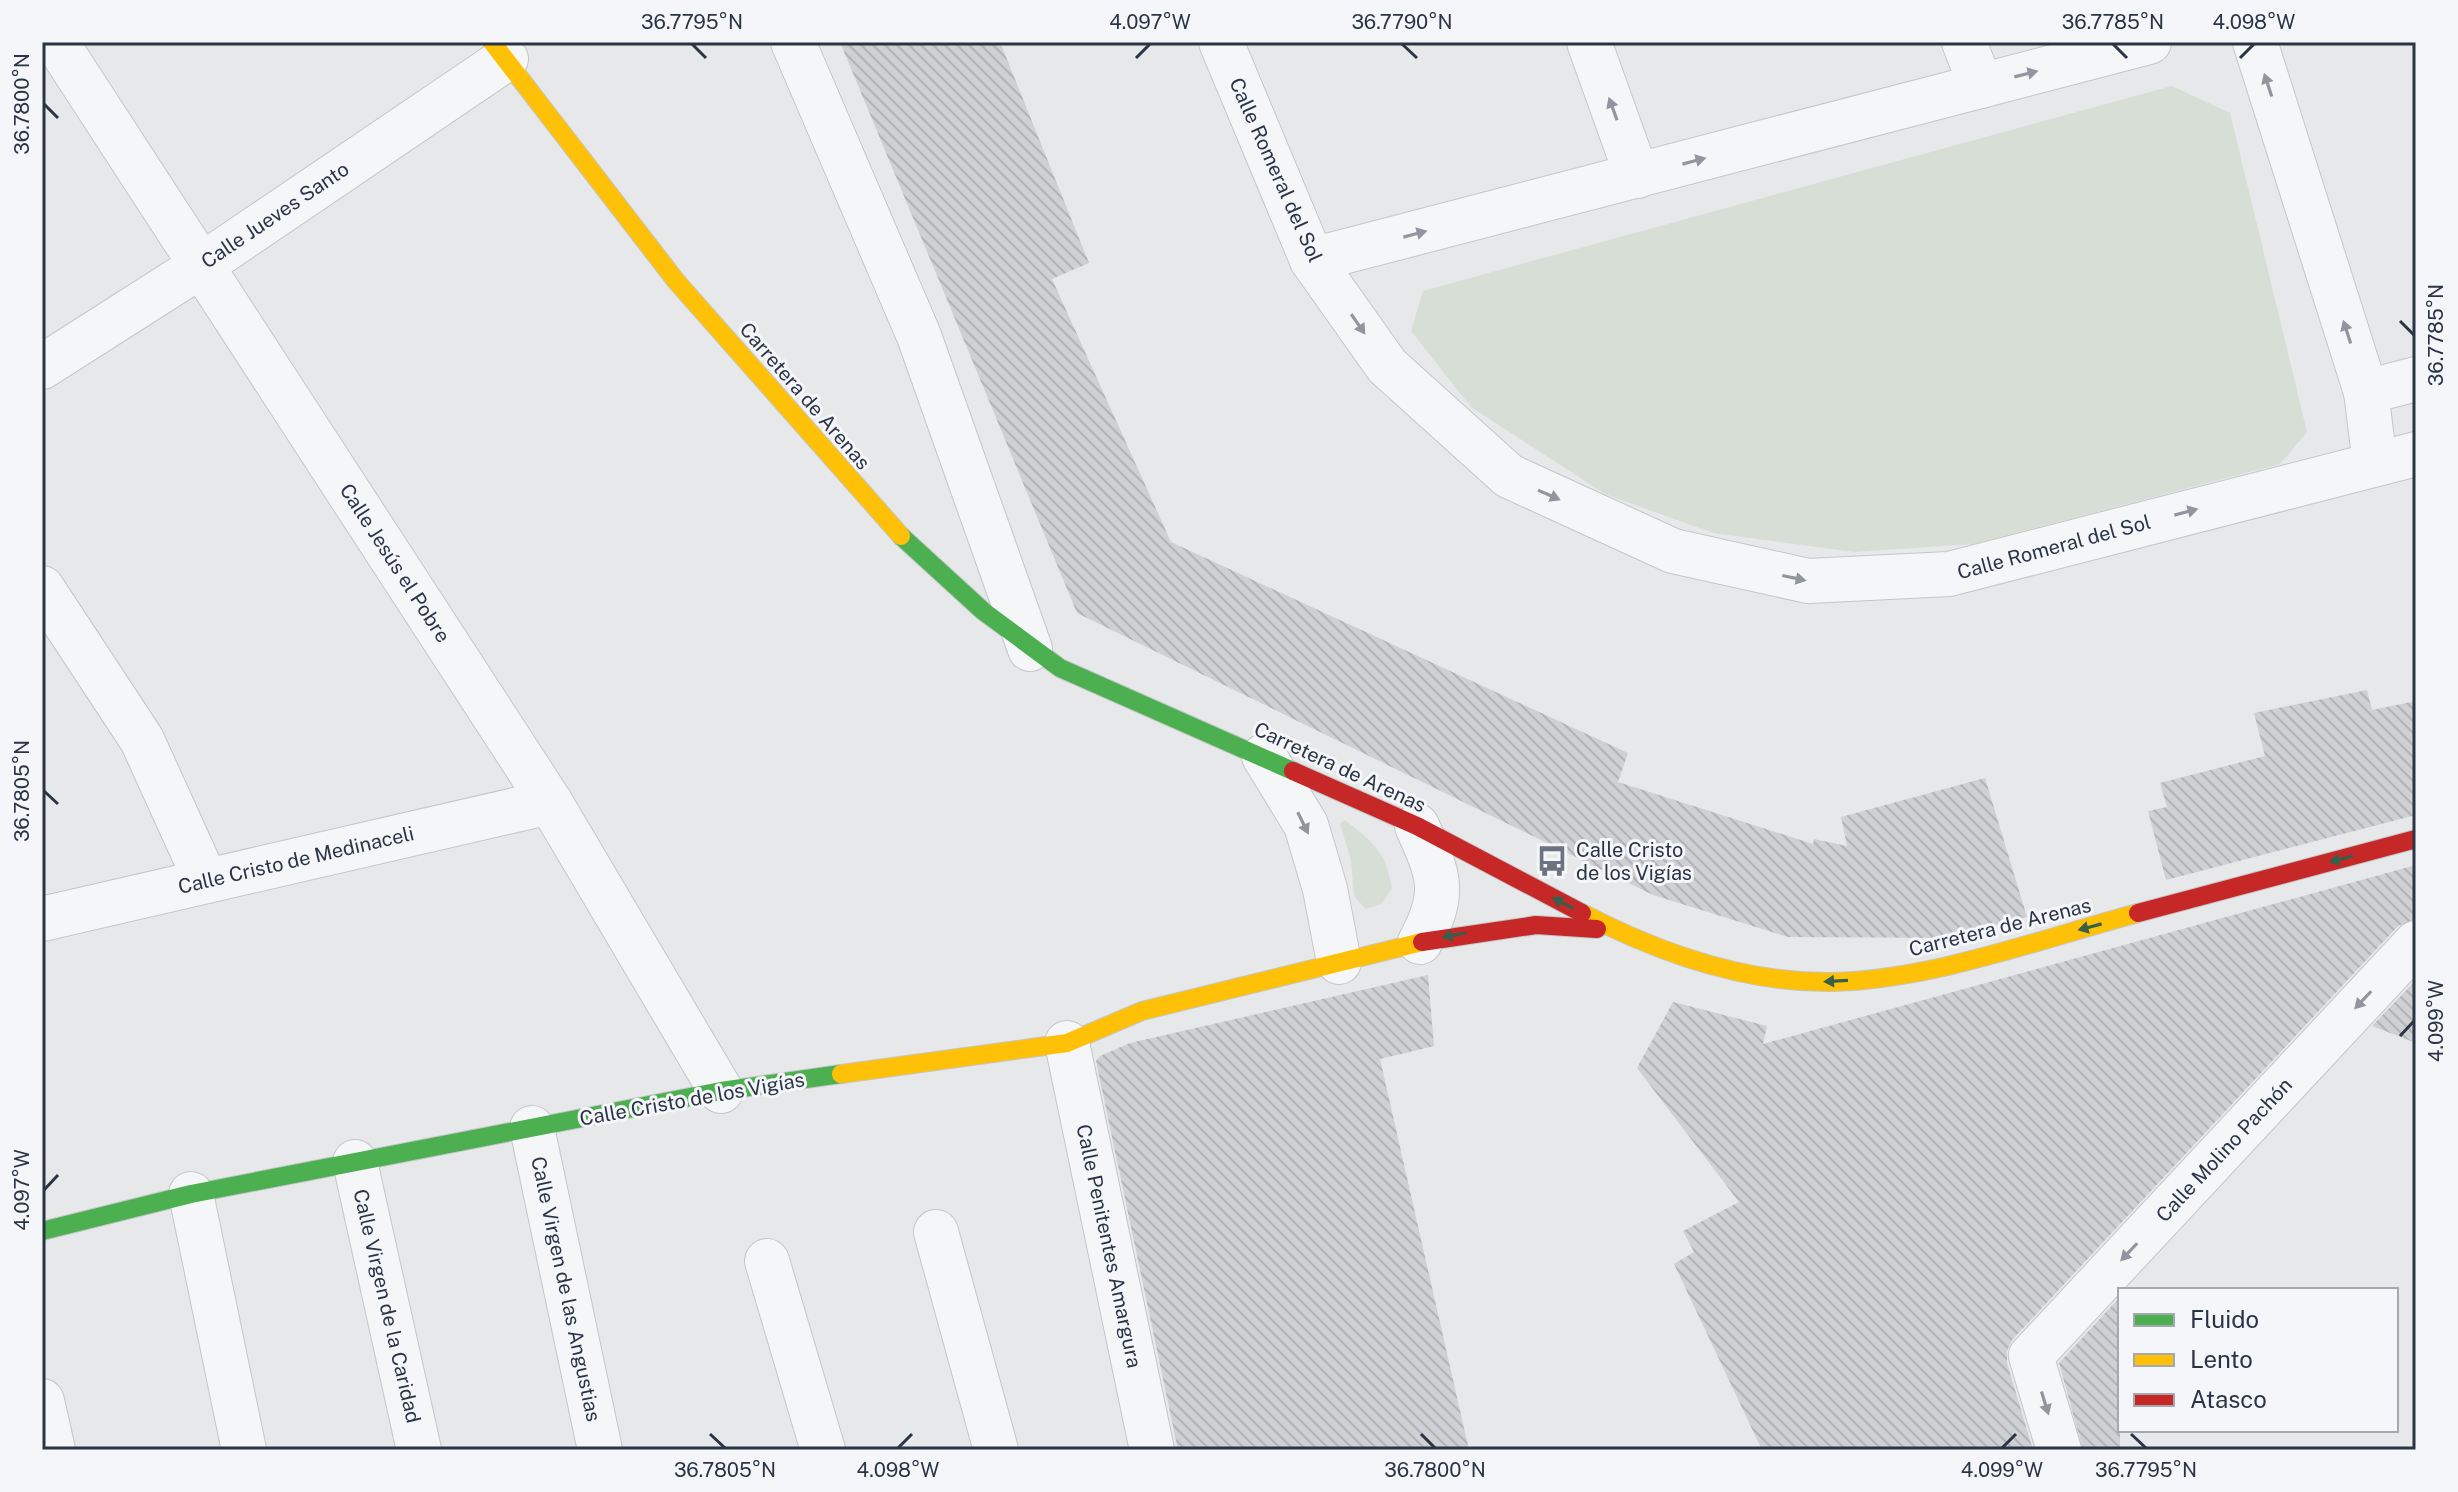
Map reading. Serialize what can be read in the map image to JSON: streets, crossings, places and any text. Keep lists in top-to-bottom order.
{
  "streets": {
    "street": [
      "Calle Romeral del Sol",
      "Calle Jueves Santo",
      "Carretera de Arenas",
      "Calle Jesús el Pobre",
      "Calle Cristo de Medinaceli",
      "Calle Cristo de los Vigías",
      "Calle Molino Pachón",
      "Calle Penitentes Amargura",
      "Calle Virgen de las Angustias",
      "Calle Virgen de la Caridad"
    ]
  },
  "crossings": [
    ["Calle Jueves Santo", "Carretera de Arenas"],
    ["Calle Jueves Santo", "Calle Jesús el Pobre"],
    ["Carretera de Arenas", "Calle Cristo de los Vigías"],
    ["Calle Jesús el Pobre", "Calle Cristo de Medinaceli"],
    ["Calle Jesús el Pobre", "Calle Cristo de los Vigías"],
    ["Calle Cristo de los Vigías", "Calle Penitentes Amargura"],
    ["Calle Cristo de los Vigías", "Calle Virgen de las Angustias"],
    ["Calle Cristo de los Vigías", "Calle Virgen de la Caridad"]
  ],
  "one_way": ["Carretera de Arenas", "Calle Molino Pachón"],
  "places": {
    "bus stop": ["Calle Cristo de los Vigías"]
  },
  "legend": ["Fluido", "Lento", "Atasco"],
  "coordinates": [
    "36.7795°N",
    "4.097°W",
    "36.7790°N",
    "36.7785°N",
    "4.098°W",
    "36.7800°N",
    "36.7805°N",
    "4.099°W"
  ]
}
